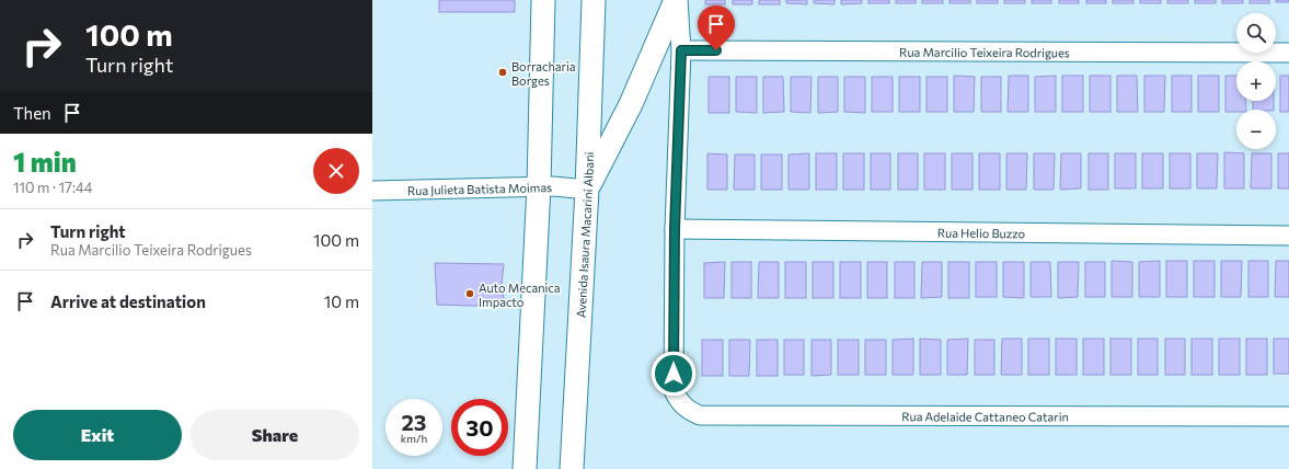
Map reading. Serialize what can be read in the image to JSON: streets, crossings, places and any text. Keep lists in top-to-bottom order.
{
  "streets": {
    "street": [
      "Rua Marcilio Teixeira Rodrigues",
      "Rua Julieta Batista Moimas",
      "Rua Helio Buzzo",
      "Avenida Isaura Macarini Albani",
      "Rua Adelaide Cattaneo Catarin"
    ]
  },
  "crossings": [
    ["Rua Julieta Batista Moimas", "Avenida Isaura Macarini Albani"],
    ["Rua Helio Buzzo", "Rua Adelaide Cattaneo Catarin"]
  ],
  "places": ["Borracharia Borges", "Auto Mecanica Impacto"],
  "page": {
    "turn": ["100 m", "Turn right"],
    "map_buttons": ["+", "−"],
    "then": "Then",
    "heading": ["1 min", "110 m · 17:44"],
    "list": [
      {
        "name": "Turn right",
        "note": "Rua Marcilio Teixeira Rodrigues",
        "value": "100 m"
      },
      {
        "name": "Arrive at destination",
        "value": "10 m"
      }
    ],
    "speed": "23 km/h",
    "limit": "30",
    "buttons": ["Exit", "Share"]
  }
}
